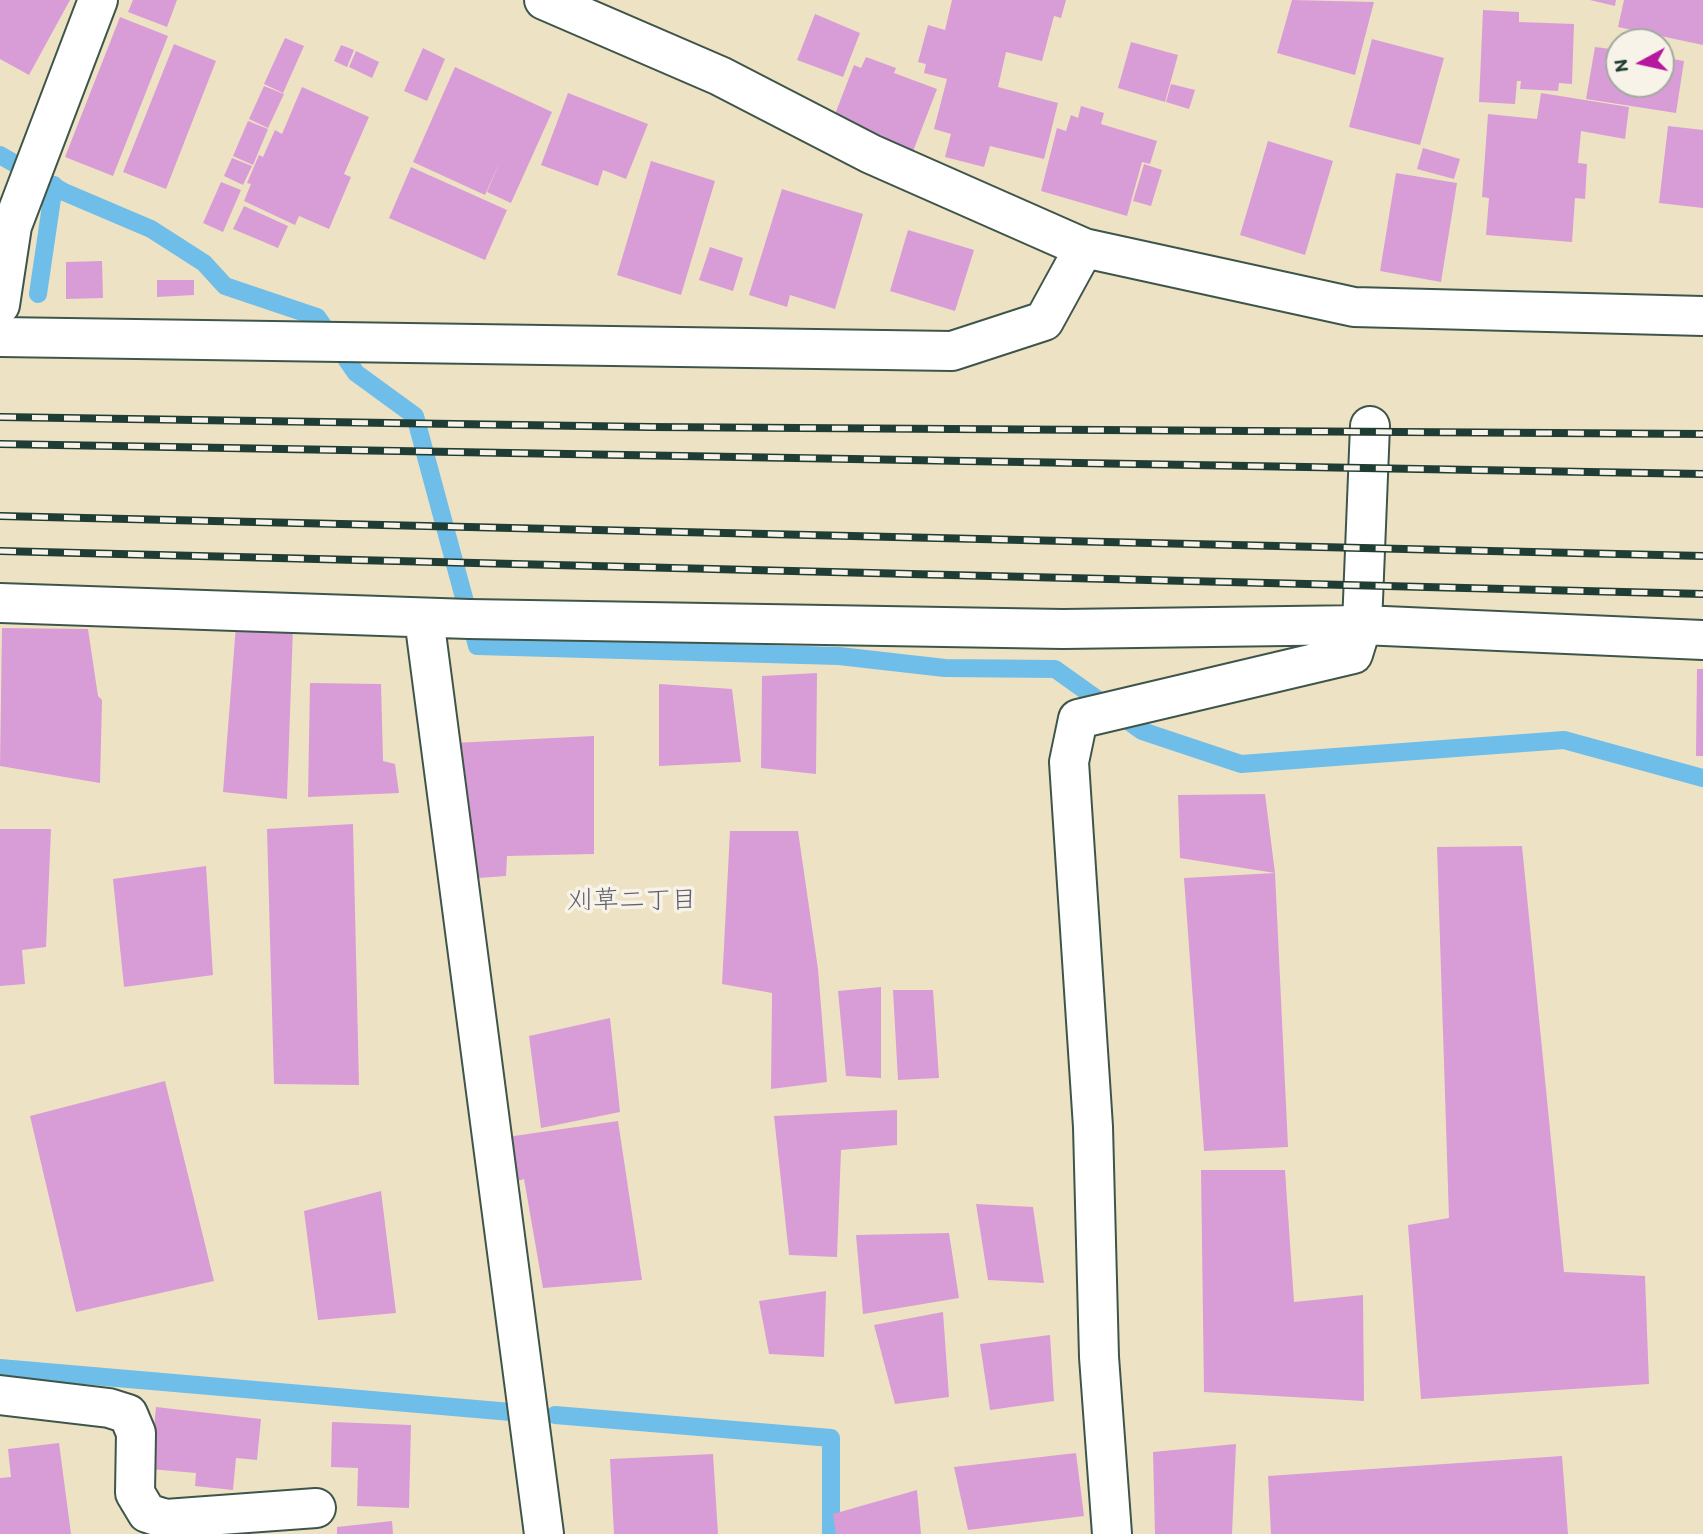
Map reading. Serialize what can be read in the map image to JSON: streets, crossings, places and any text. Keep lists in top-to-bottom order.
{
  "districts": ["刈草二丁目"],
  "north": "left"
}
